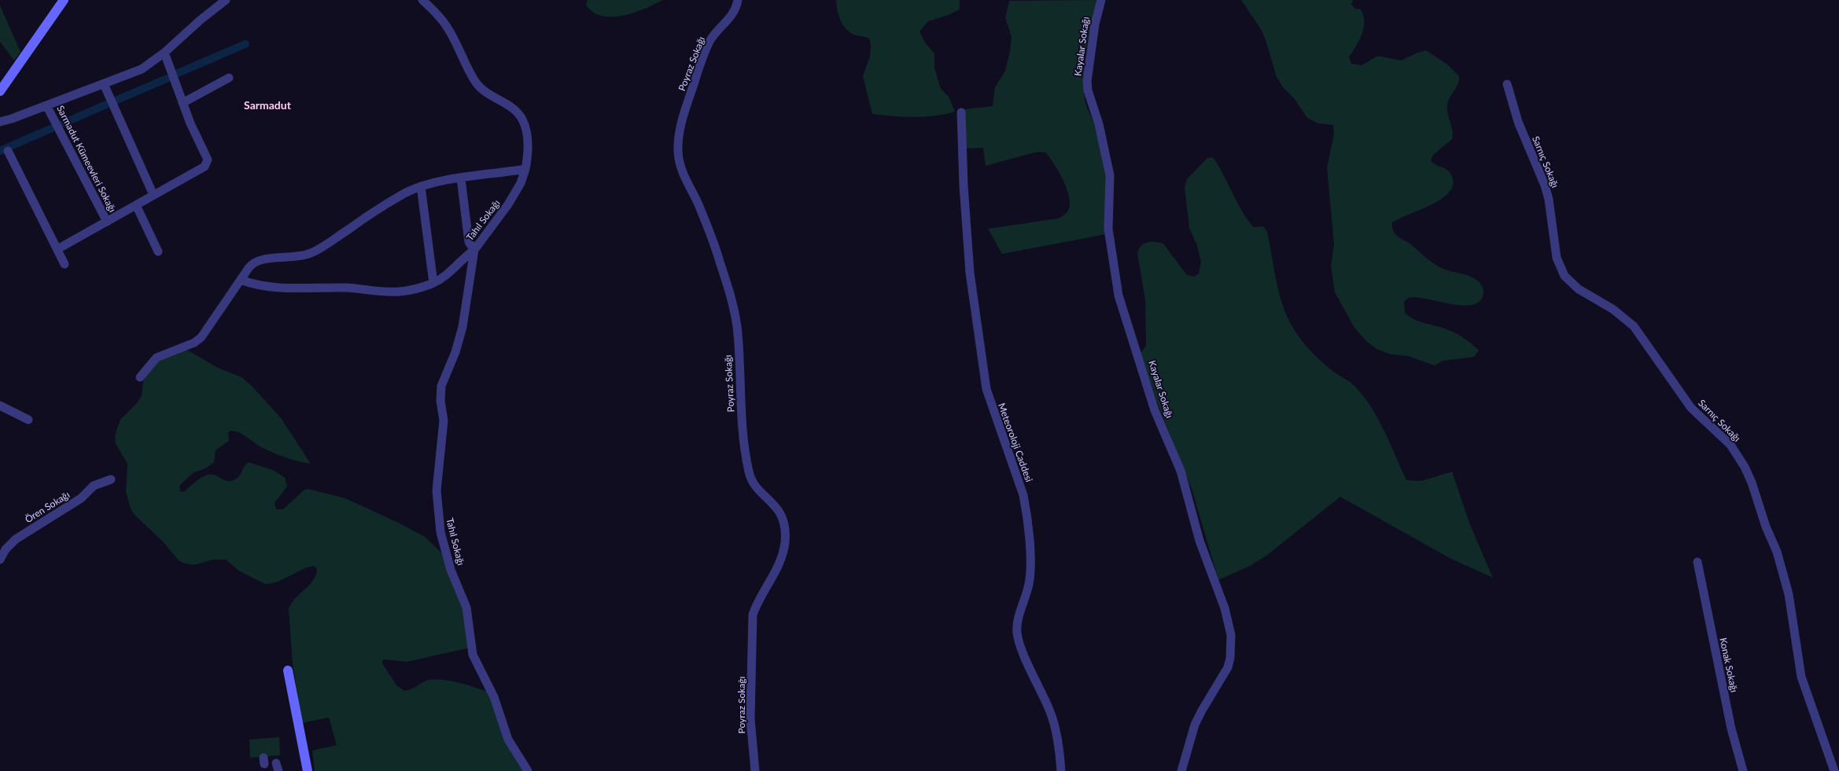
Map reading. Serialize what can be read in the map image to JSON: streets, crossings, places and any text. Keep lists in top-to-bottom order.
{
  "streets": {
    "street": [
      "Kayalar Sokağı",
      "Poyraz Sokağı",
      "Sarmadut Kümeevleri Sokağı",
      "Sarnıç Sokağı",
      "Tahıl Sokağı",
      "Meteoroloji Caddesi",
      "Ören Sokağı",
      "Konak Sokağı"
    ]
  },
  "districts": ["Sarmadut"]
}
